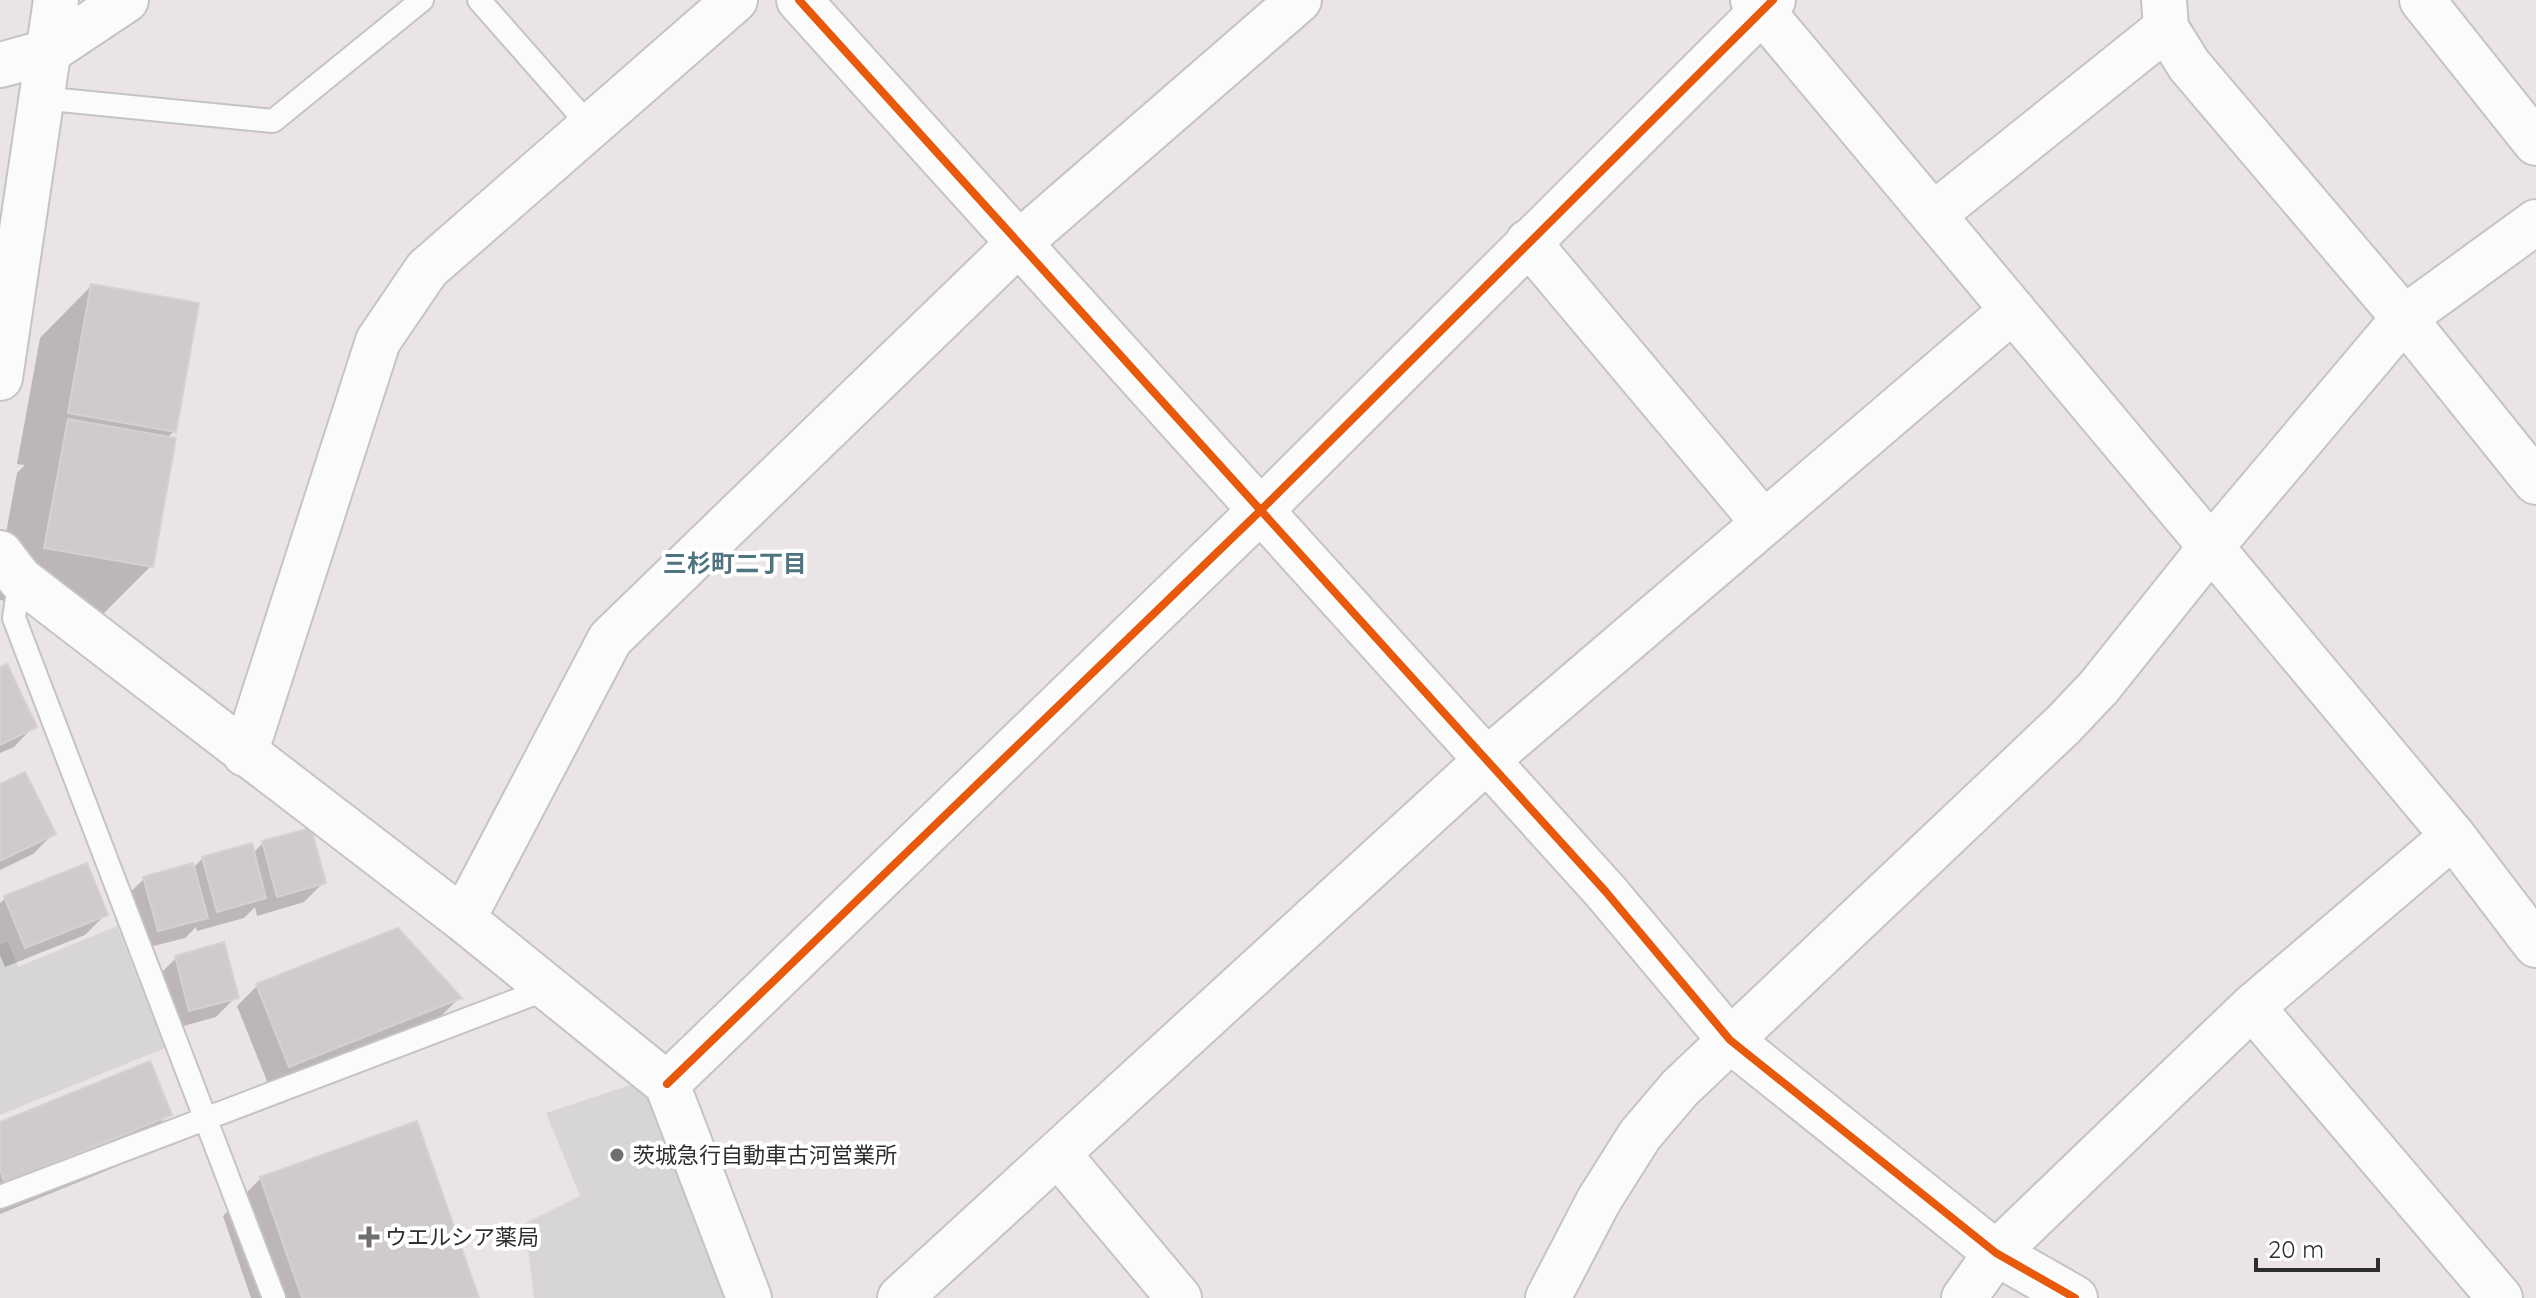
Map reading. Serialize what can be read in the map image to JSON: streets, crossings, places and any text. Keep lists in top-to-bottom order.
{
  "districts": ["三杉町二丁目"],
  "places": {
    "other": ["茨城急行自動車古河営業所"],
    "health": ["ウエルシア薬局"]
  },
  "scale_bar": "20 m"
}
